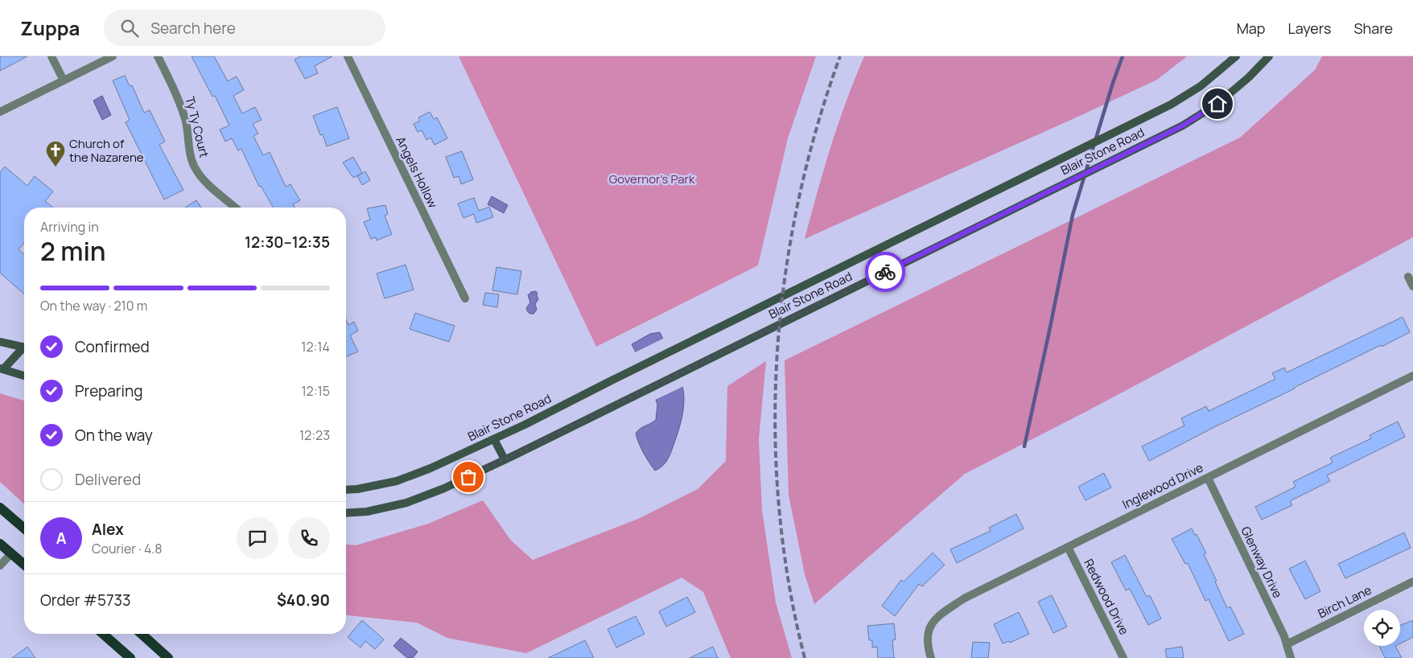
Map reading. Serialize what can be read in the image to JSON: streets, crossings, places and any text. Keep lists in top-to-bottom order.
{
  "streets": {
    "main road": ["Blair Stone Road"],
    "street": [
      "Ty Ty Court",
      "Angels Hollow",
      "Inglewood Drive",
      "Glenway Drive",
      "Redwood Drive",
      "Birch Lane"
    ]
  },
  "crossings": [
    ["Inglewood Drive", "Glenway Drive"],
    ["Inglewood Drive", "Redwood Drive"],
    ["Glenway Drive", "Birch Lane"]
  ],
  "parks": ["Governor's Park"],
  "places": {
    "church": ["Church of the Nazarene"]
  },
  "page": {
    "header": "Zuppa",
    "search": "Search here",
    "nav": ["Map", "Layers", "Share"],
    "heading": ["2 min", "Arriving in", "12:30–12:35"],
    "panel": [
      "Alex",
      "Courier · 4.8",
      "Order #5733",
      "$40.90"
    ],
    "bar": "On the way · 210 m",
    "list": [
      ["Confirmed", "12:14"],
      ["Preparing", "12:15"],
      ["On the way", "12:23"],
      "Delivered"
    ],
    "round": "A"
  }
}
